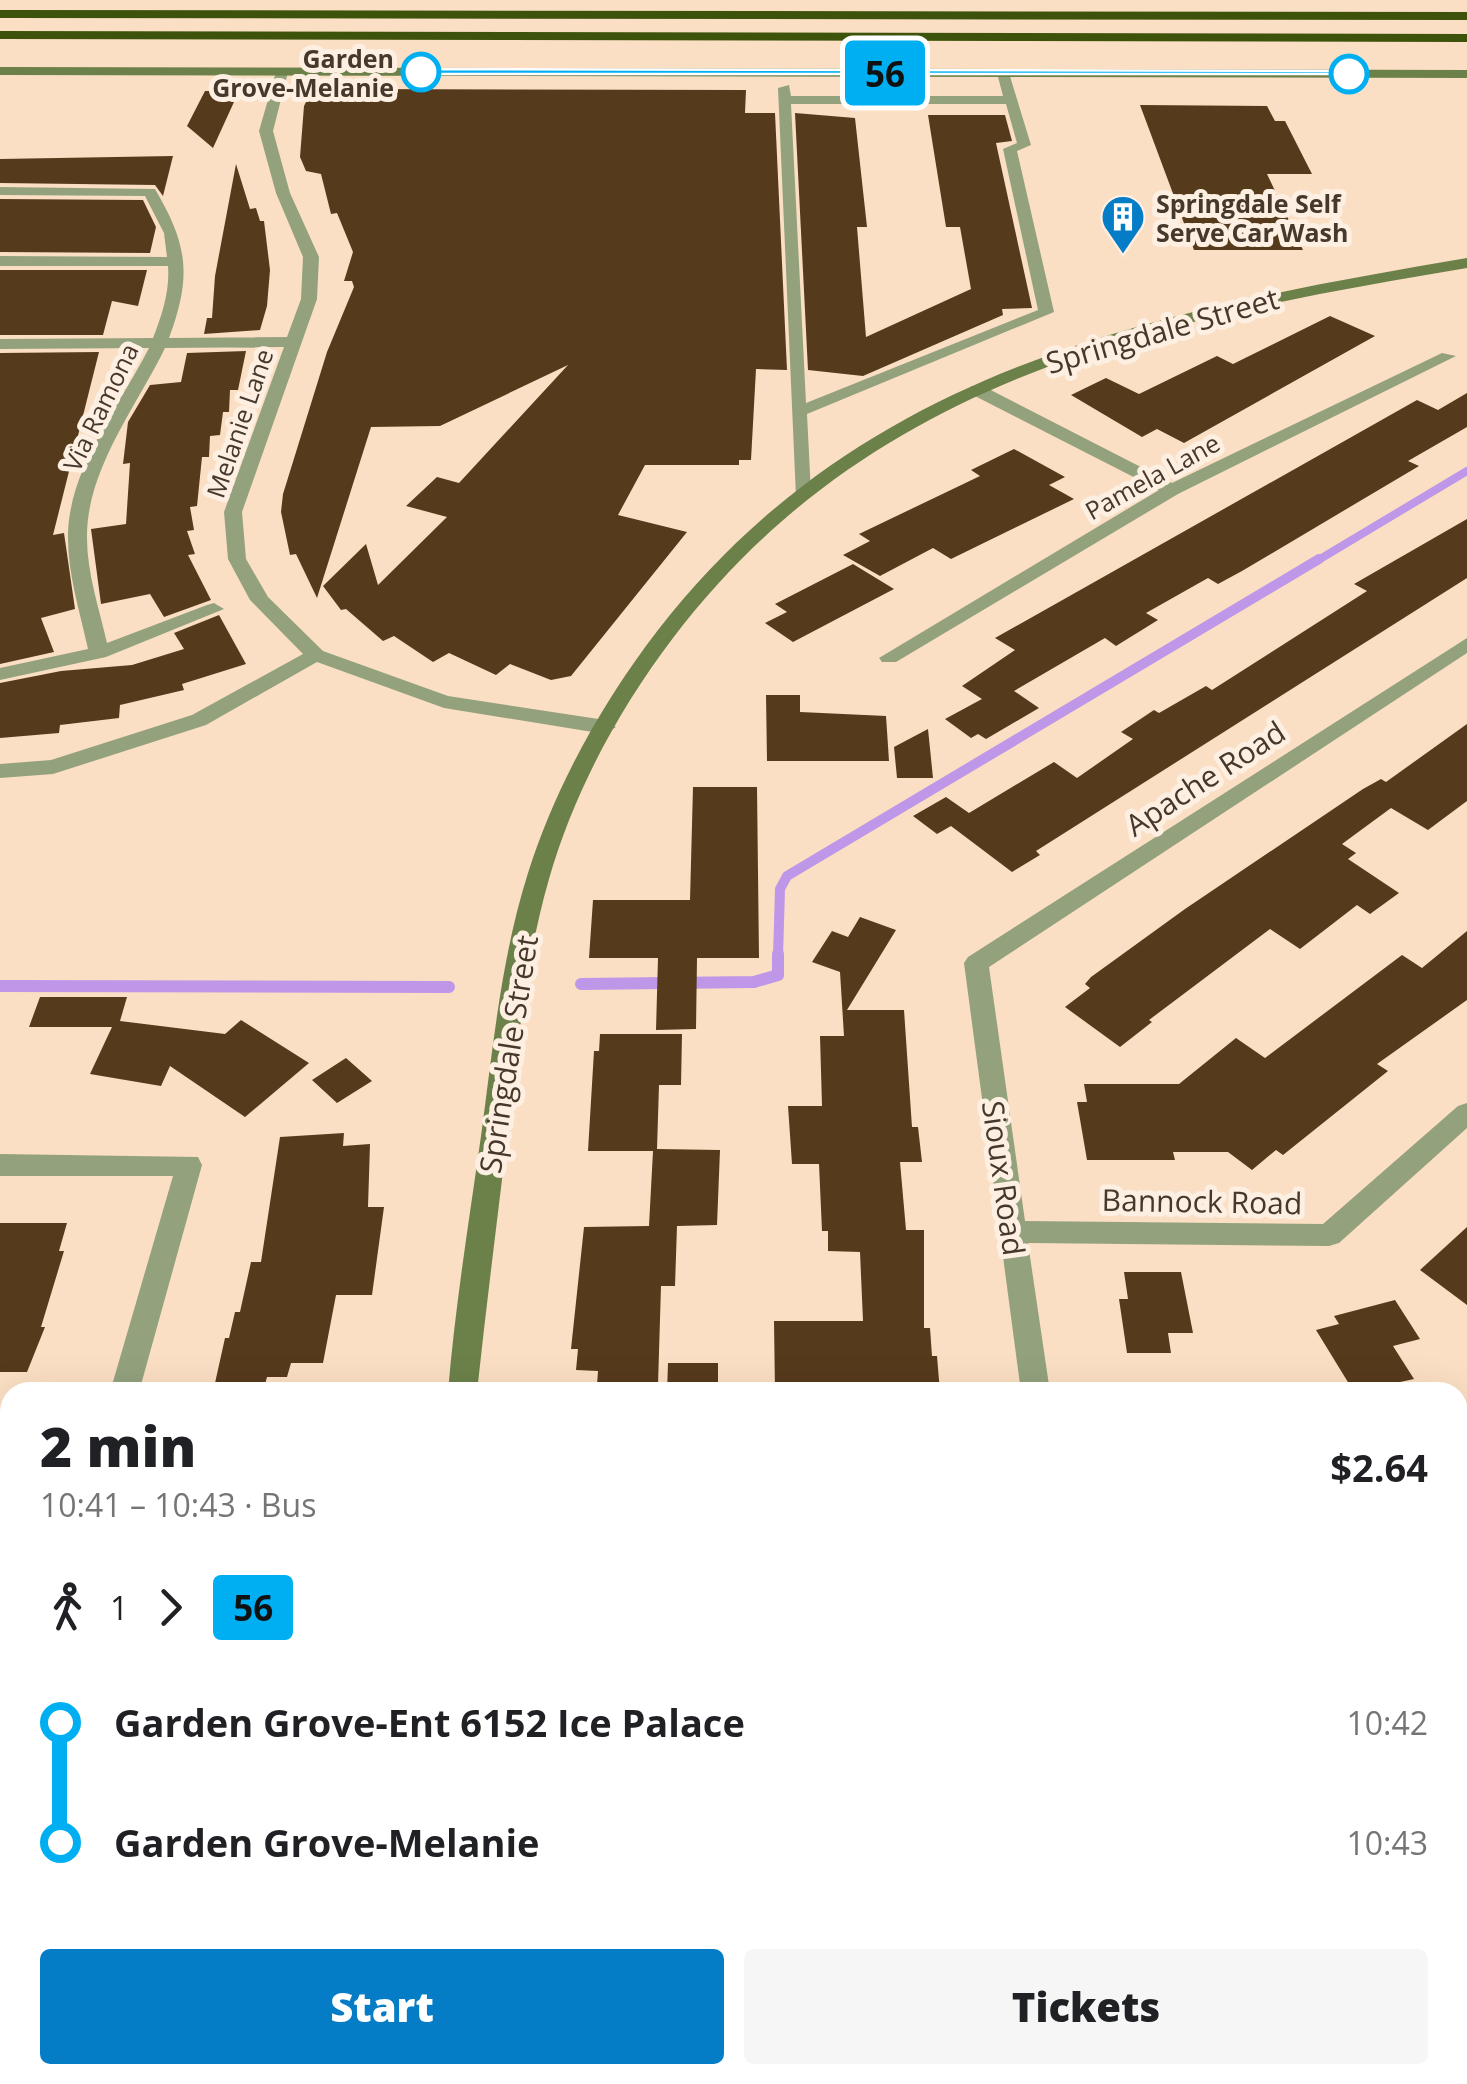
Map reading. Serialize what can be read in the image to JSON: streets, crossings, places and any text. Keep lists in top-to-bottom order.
{
  "streets": {
    "main road": ["Springdale Street"],
    "street": [
      "Via Ramona",
      "Melanie Lane",
      "Pamela Lane",
      "Apache Road",
      "Sioux Road",
      "Bannock Road"
    ]
  },
  "crossings": [
    ["Springdale Street", "Melanie Lane"],
    ["Apache Road", "Sioux Road"],
    ["Sioux Road", "Bannock Road"]
  ],
  "places": {
    "other": ["Garden Grove-Melanie"],
    "building": ["Springdale Self Serve Car Wash"]
  },
  "lines": ["bus line 56"],
  "page": {
    "on_map": "56",
    "heading": ["2 min", "10:41 – 10:43 · Bus", "$2.64"],
    "legs": ["1", "56"],
    "list": [
      {
        "name": "Garden Grove-Ent 6152 Ice Palace",
        "value": "10:42"
      },
      {
        "name": "Garden Grove-Melanie",
        "value": "10:43"
      }
    ],
    "buttons": ["Start", "Tickets"]
  }
}
